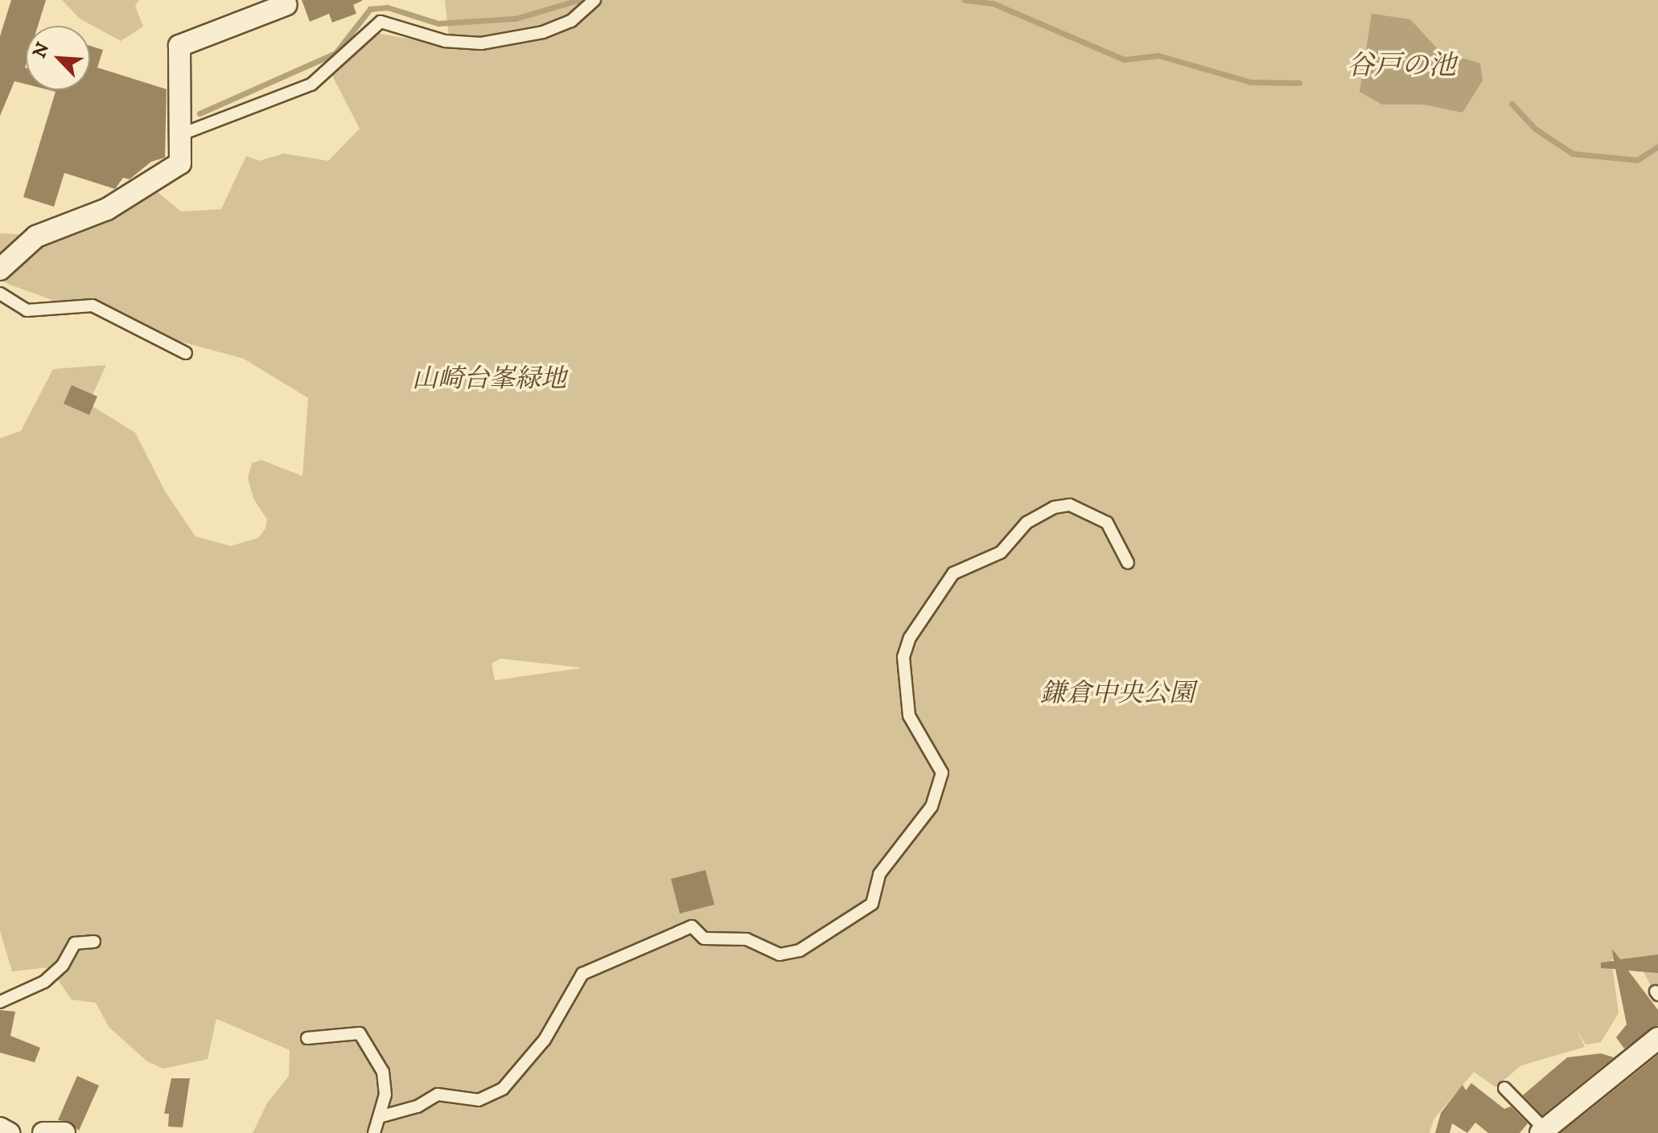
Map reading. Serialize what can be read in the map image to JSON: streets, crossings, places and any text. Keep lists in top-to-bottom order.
{
  "water": ["谷戸の池"],
  "parks": ["山崎台峯緑地", "鎌倉中央公園"],
  "north": "top left"
}
